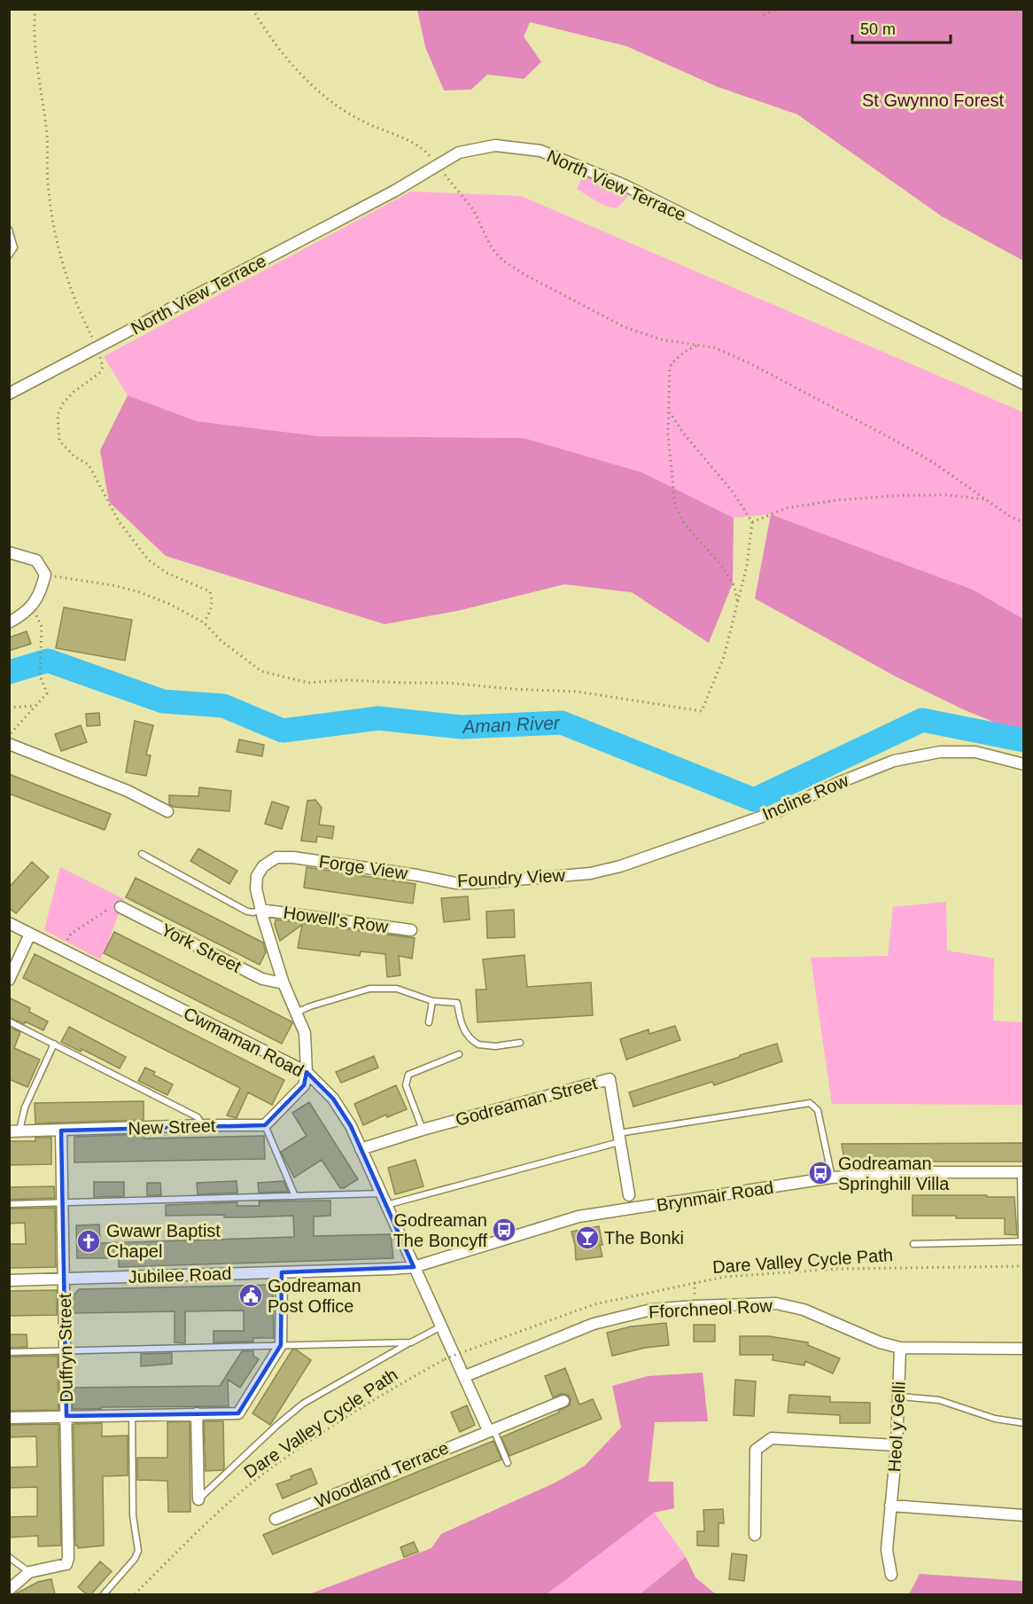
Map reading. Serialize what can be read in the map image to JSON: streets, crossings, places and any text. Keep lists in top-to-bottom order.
{
  "streets": {
    "street": [
      "North View Terrace",
      "Incline Row",
      "Forge View",
      "Foundry View",
      "Howell's Row",
      "York Street",
      "Cwmaman Road",
      "Godreaman Street",
      "New Street",
      "Brynmair Road",
      "Jubilee Road",
      "Fforchneol Row",
      "Duffryn Street",
      "Heol y Gelli",
      "Woodland Terrace"
    ],
    "path": ["Dare Valley Cycle Path"]
  },
  "crossings": [
    ["Incline Row", "Foundry View"],
    ["Forge View", "Foundry View"],
    ["Forge View", "Howell's Row"],
    ["Cwmaman Road", "Godreaman Street"],
    ["Cwmaman Road", "Brynmair Road"],
    ["Cwmaman Road", "Jubilee Road"],
    ["New Street", "Duffryn Street"],
    ["Brynmair Road", "Jubilee Road"],
    ["Jubilee Road", "Duffryn Street"],
    ["Fforchneol Row", "Heol y Gelli"]
  ],
  "water": ["Aman River"],
  "parks": ["St Gwynno Forest"],
  "places": {
    "bus stop": ["Godreaman Springhill Villa", "Godreaman The Boncyff"],
    "bar": ["The Bonki"],
    "church": ["Gwawr Baptist Chapel"],
    "public building": ["Godreaman Post Office"]
  },
  "scale_bar": "50 m"
}
